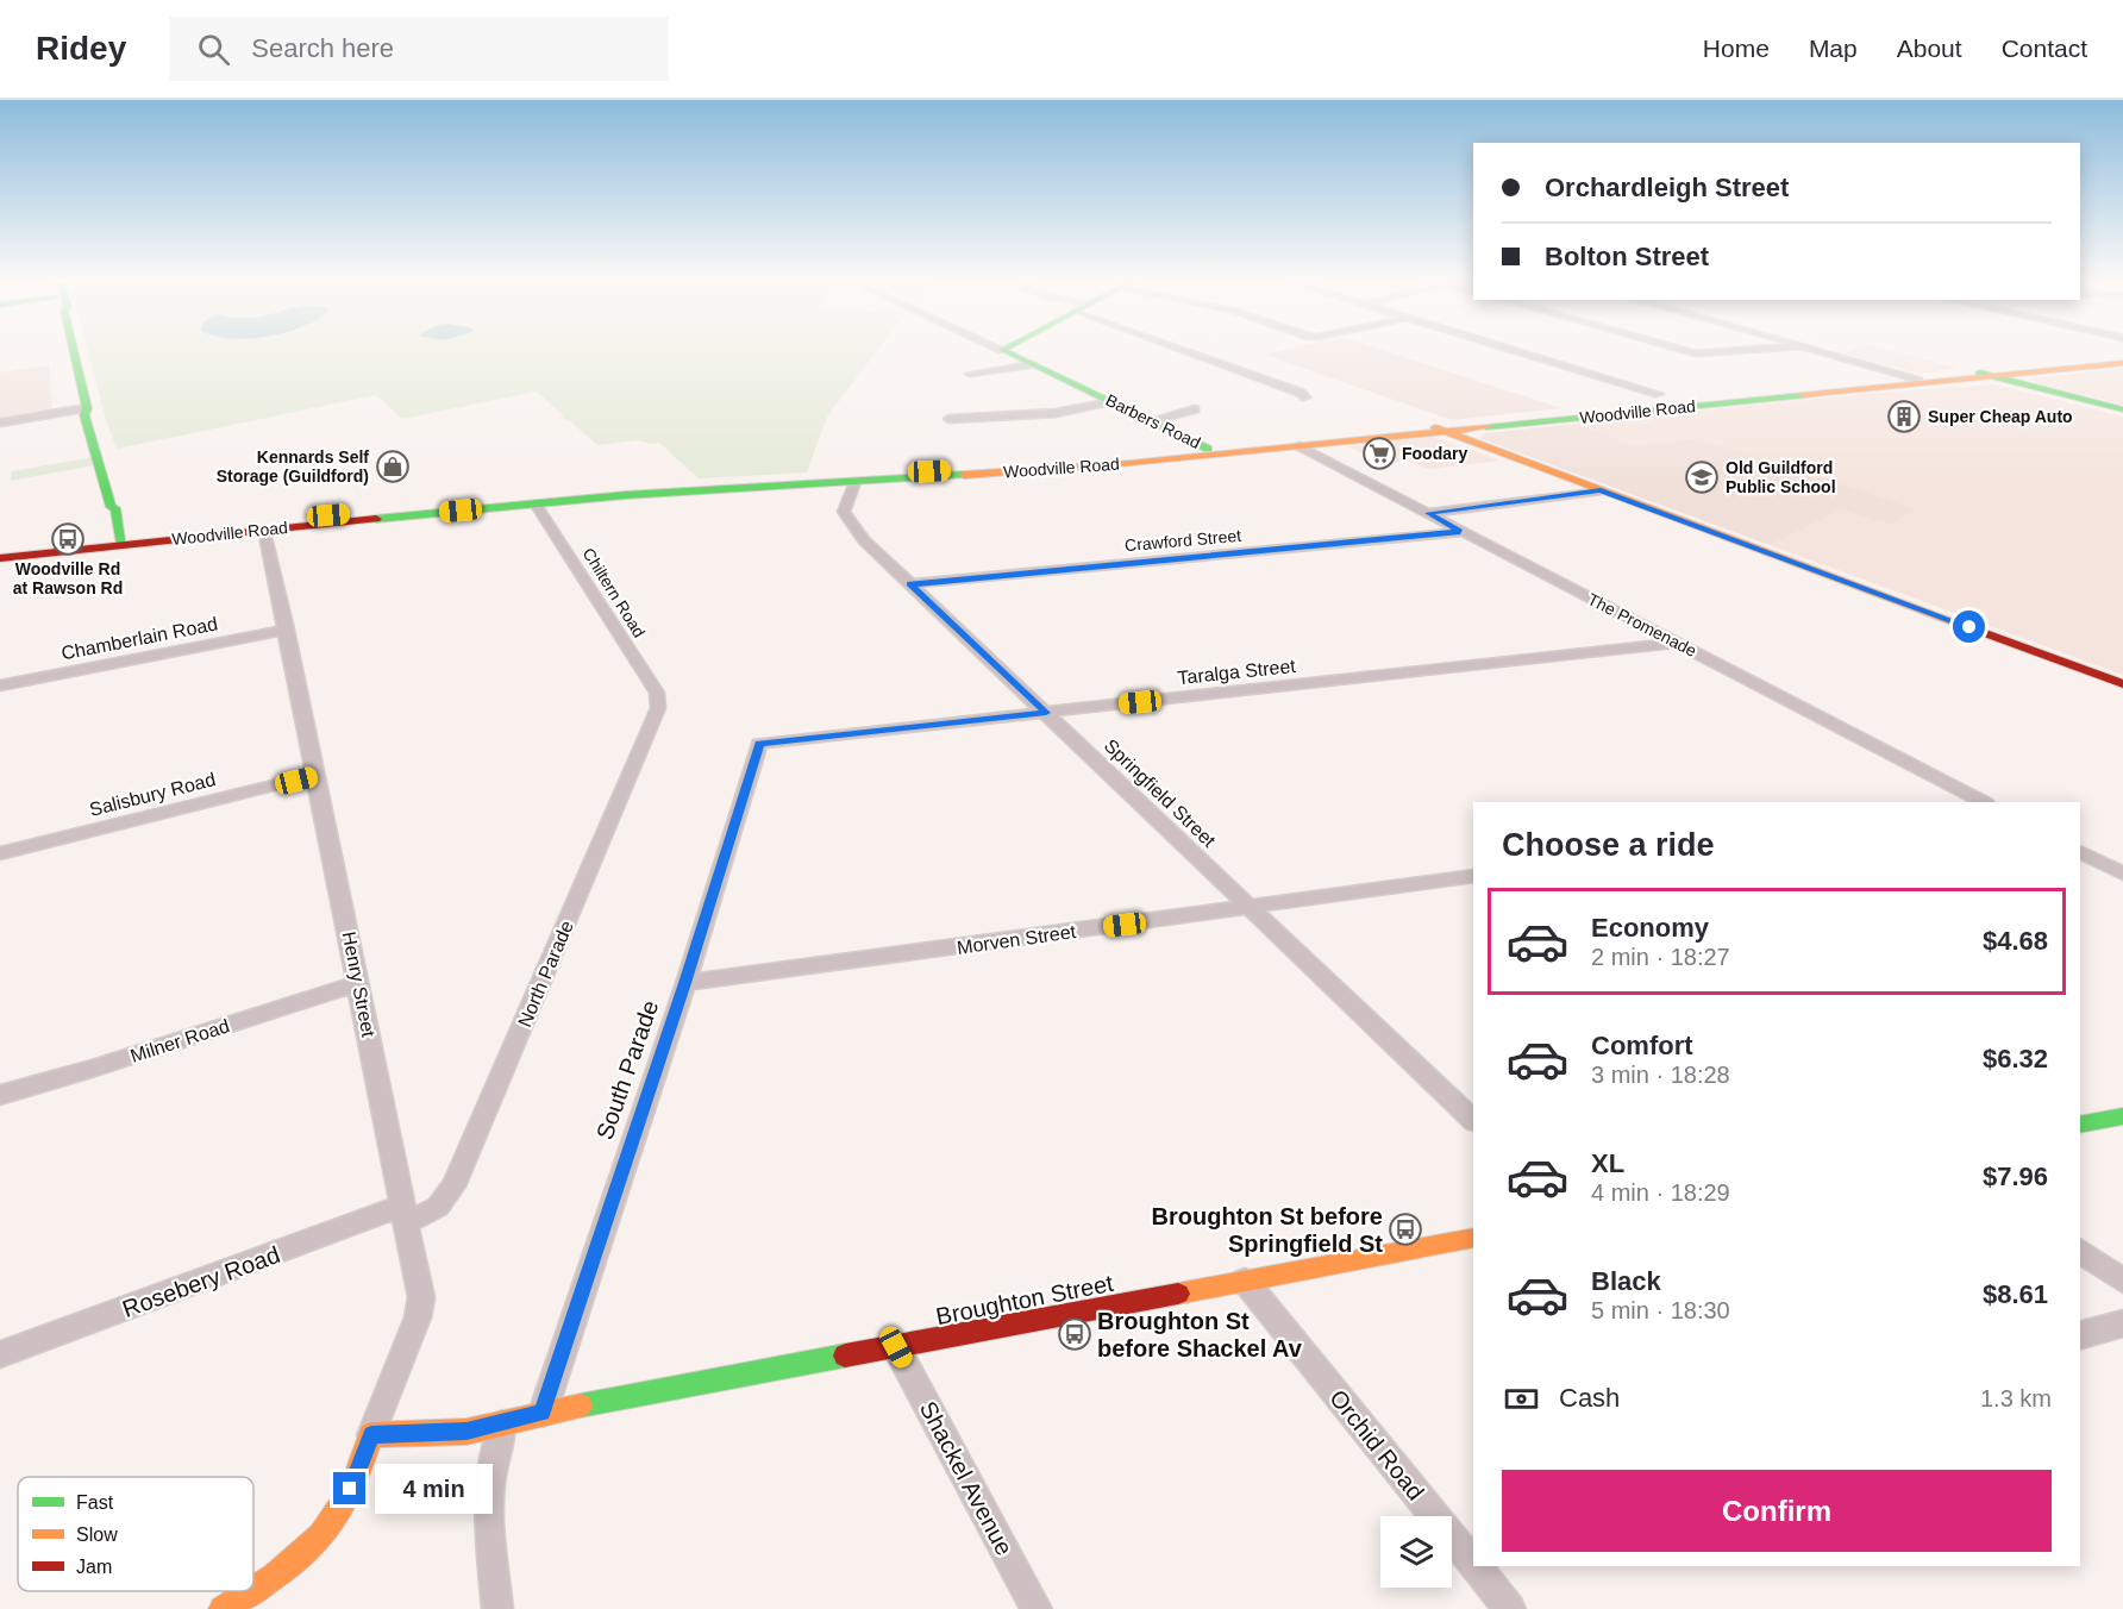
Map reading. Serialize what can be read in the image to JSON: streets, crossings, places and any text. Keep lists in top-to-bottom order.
{
  "streets": {
    "main road": ["Woodville Road", "Barbers Road", "Broughton Street"],
    "street": [
      "Crawford Street",
      "Chiltern Road",
      "The Promenade",
      "Chamberlain Road",
      "Taralga Street",
      "Springfield Street",
      "Salisbury Road",
      "Morven Street",
      "North Parade",
      "Henry Street",
      "Milner Road",
      "South Parade",
      "Rosebery Road",
      "Orchid Road",
      "Shackel Avenue"
    ]
  },
  "crossings": [
    ["Woodville Road", "Barbers Road"],
    ["Woodville Road", "Chiltern Road"],
    ["Woodville Road", "The Promenade"],
    ["Woodville Road", "Springfield Street"],
    ["Woodville Road", "Henry Street"],
    ["Crawford Street", "The Promenade"],
    ["Crawford Street", "Springfield Street"],
    ["Chiltern Road", "North Parade"],
    ["The Promenade", "Taralga Street"],
    ["Chamberlain Road", "Henry Street"],
    ["Taralga Street", "Springfield Street"],
    ["Taralga Street", "South Parade"],
    ["Springfield Street", "Morven Street"],
    ["Salisbury Road", "Henry Street"],
    ["Morven Street", "South Parade"],
    ["North Parade", "Henry Street"],
    ["North Parade", "Rosebery Road"],
    ["Henry Street", "Milner Road"],
    ["Henry Street", "Rosebery Road"],
    ["Henry Street", "Broughton Street"],
    ["South Parade", "Broughton Street"],
    ["Broughton Street", "Orchid Road"],
    ["Broughton Street", "Shackel Avenue"]
  ],
  "places": {
    "building": ["Super Cheap Auto"],
    "supermarket": ["Foodary"],
    "shop": ["Kennards Self Storage (Guildford)"],
    "school or university": ["Old Guildford Public School"],
    "bus stop": ["Woodville Rd at Rawson Rd", "Broughton St before Springfield St", "Broughton St before Shackel Av"]
  },
  "legend": ["Fast", "Slow", "Jam"],
  "page": {
    "header": "Ridey",
    "search": "Search here",
    "nav": [
      "Home",
      "Map",
      "About",
      "Contact"
    ],
    "banner": ["Orchardleigh Street", "Bolton Street"],
    "heading": "Choose a ride",
    "list": [
      {
        "name": "Economy",
        "note": "2 min · 18:27",
        "value": "$4.68"
      },
      {
        "name": "Comfort",
        "note": "3 min · 18:28",
        "value": "$6.32"
      },
      {
        "name": "XL",
        "note": "4 min · 18:29",
        "value": "$7.96"
      },
      {
        "name": "Black",
        "note": "5 min · 18:30",
        "value": "$8.61"
      }
    ],
    "pay": ["Cash", "1.3 km"],
    "buttons": "Confirm",
    "bubble": "4 min"
  }
}
